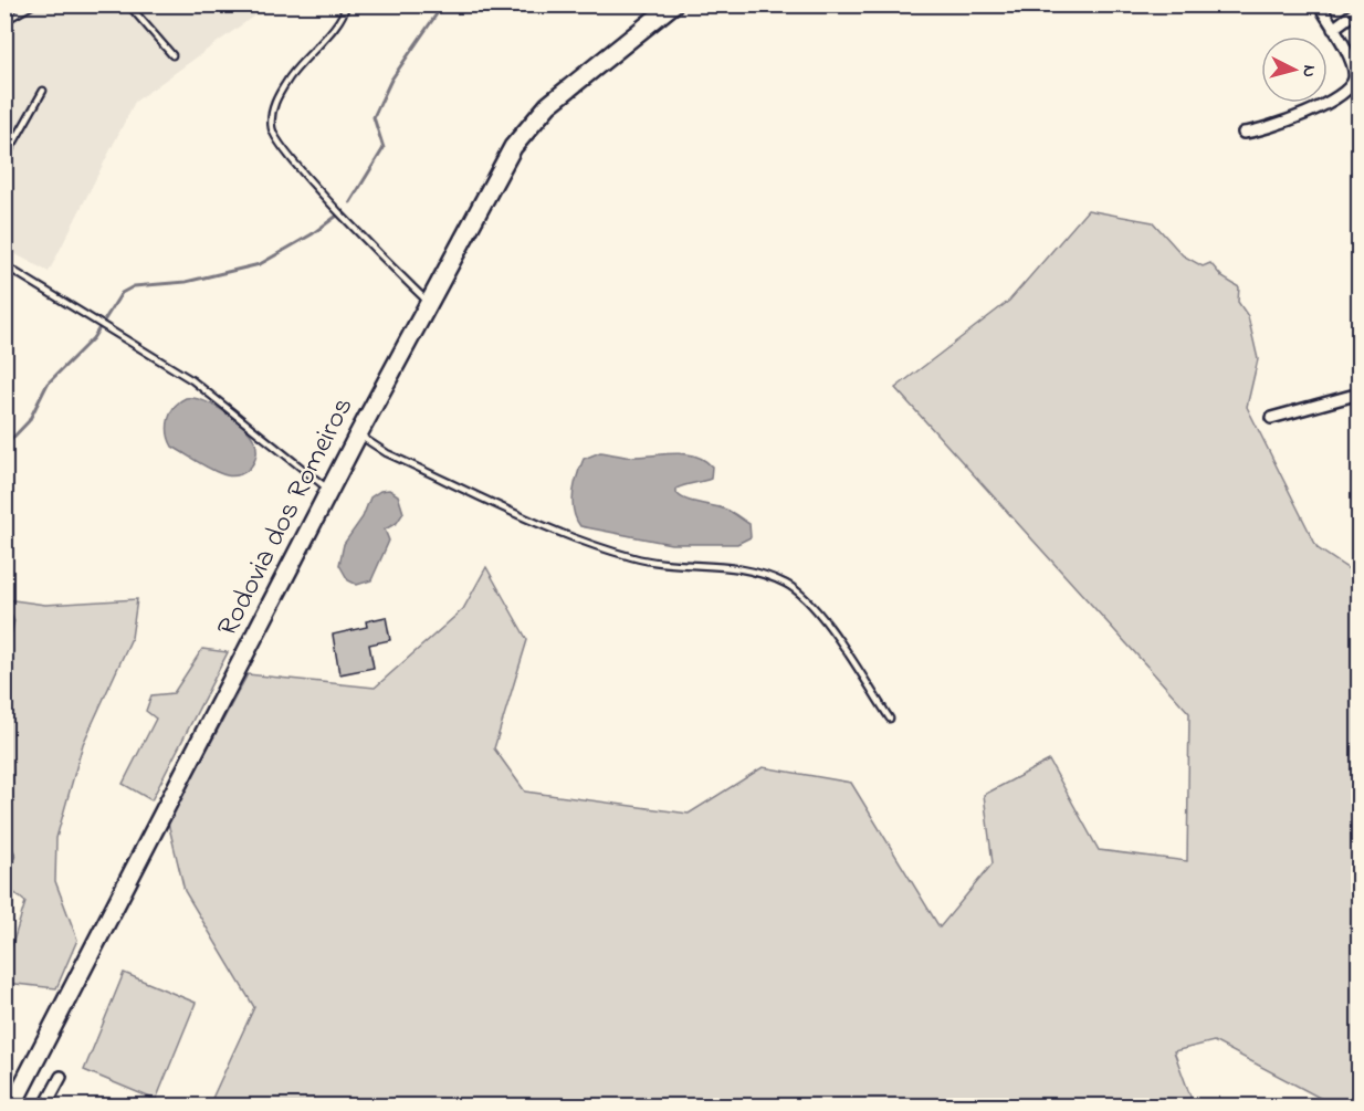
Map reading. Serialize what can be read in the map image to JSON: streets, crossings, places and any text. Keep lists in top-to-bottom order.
{
  "streets": {
    "main road": ["Rodovia dos Romeiros"]
  },
  "north": "right"
}
